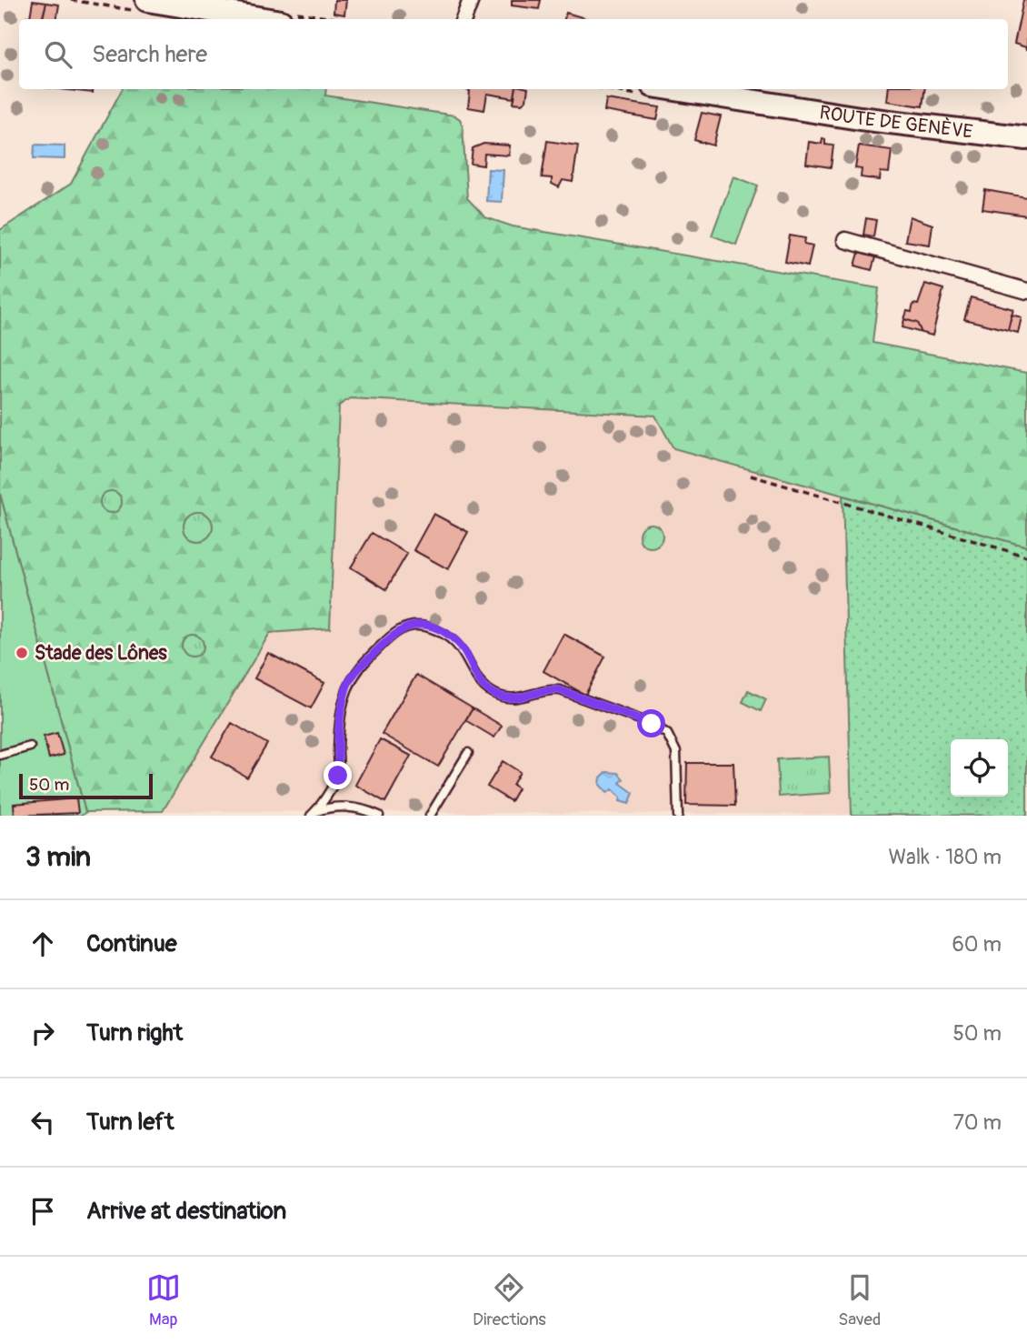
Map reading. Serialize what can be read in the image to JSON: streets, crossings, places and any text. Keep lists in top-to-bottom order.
{
  "streets": {
    "main road": ["ROUTE DE GENÈVE"]
  },
  "places": ["Stade des Lônes"],
  "scale_bar": "50 m",
  "page": {
    "search": "Search here",
    "scale": "50 m",
    "heading": ["3 min", "Walk · 180 m"],
    "list": [
      ["Continue", "60 m"],
      ["Turn right", "50 m"],
      ["Turn left", "70 m"],
      "Arrive at destination"
    ],
    "nav": ["Map", "Directions", "Saved"]
  }
}
